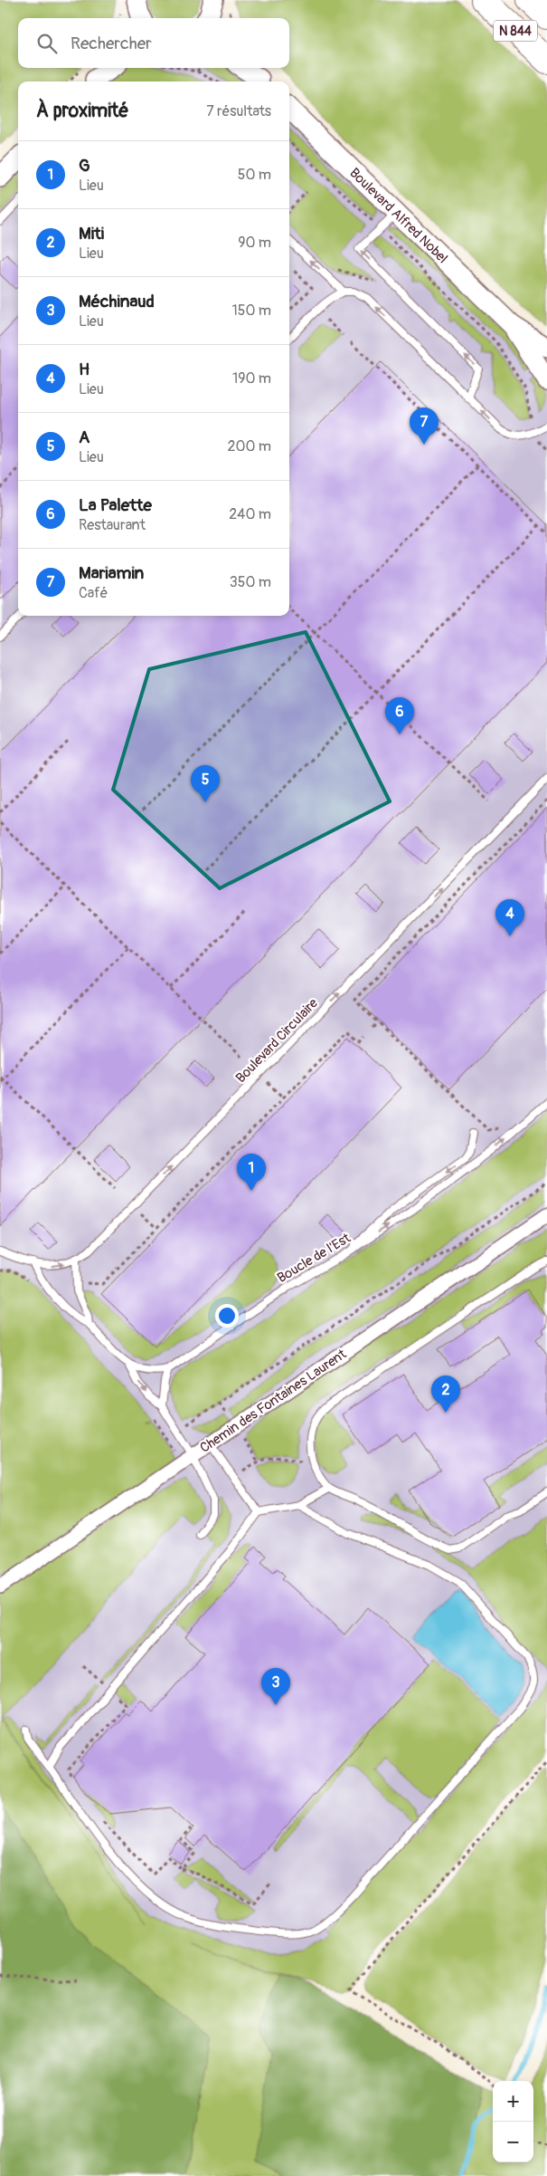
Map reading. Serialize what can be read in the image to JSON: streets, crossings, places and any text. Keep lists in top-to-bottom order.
{
  "streets": {
    "highway": ["N 844"],
    "main road": ["Boulevard Alfred Nobel"],
    "street": ["Chemin des Fontaines Laurent"],
    "lane": ["Boulevard Circulaire", "Boucle de l'Est"]
  },
  "crossings": [
    ["Boulevard Circulaire", "Boucle de l'Est"]
  ],
  "one_way": ["Boulevard Circulaire"],
  "page": {
    "search": "Rechercher",
    "heading": ["À proximité", "7 résultats"],
    "list": [
      {
        "mark": "1",
        "name": "G",
        "note": "Lieu",
        "value": "50 m"
      },
      {
        "mark": "2",
        "name": "Miti",
        "note": "Lieu",
        "value": "90 m"
      },
      {
        "mark": "3",
        "name": "Méchinaud",
        "note": "Lieu",
        "value": "150 m"
      },
      {
        "mark": "4",
        "name": "H",
        "note": "Lieu",
        "value": "190 m"
      },
      {
        "mark": "5",
        "name": "A",
        "note": "Lieu",
        "value": "200 m"
      },
      {
        "mark": "6",
        "name": "La Palette",
        "note": "Restaurant",
        "value": "240 m"
      },
      {
        "mark": "7",
        "name": "Mariamin",
        "note": "Café",
        "value": "350 m"
      }
    ],
    "pins": [
      "7",
      "6",
      "5",
      "4",
      "1",
      "2",
      "3"
    ],
    "map_buttons": ["+", "−"]
  }
}
